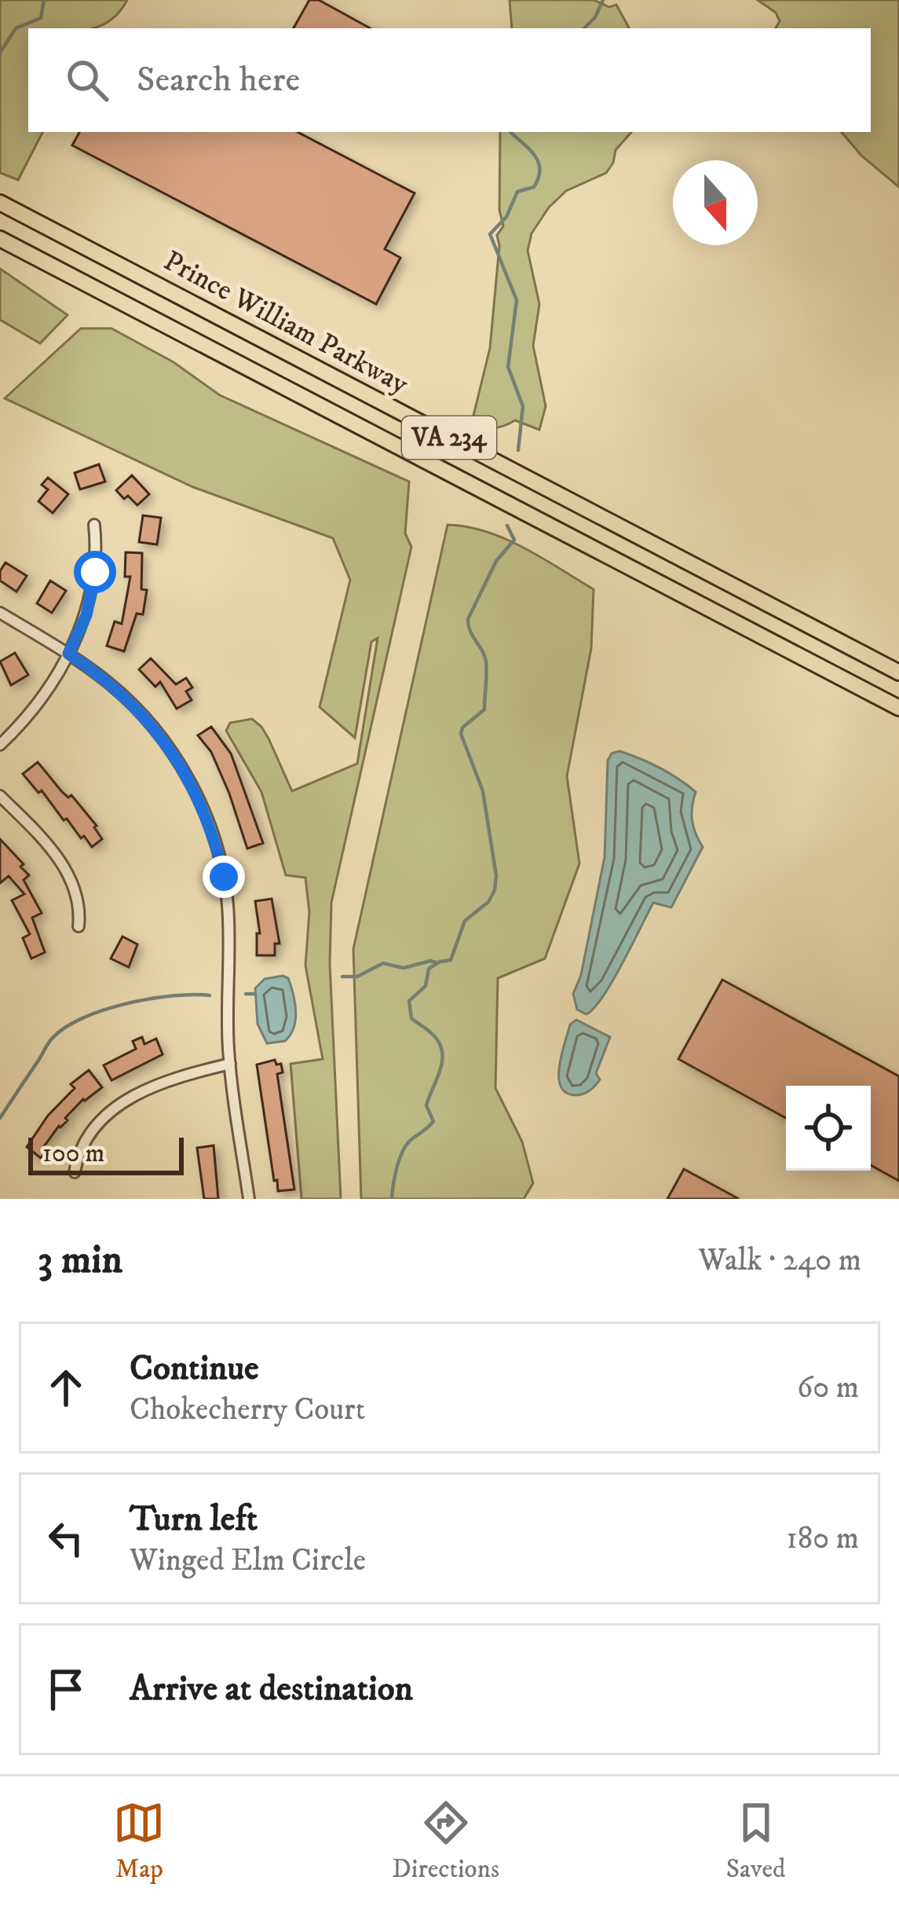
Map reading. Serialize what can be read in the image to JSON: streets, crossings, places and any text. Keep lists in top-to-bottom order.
{
  "streets": {
    "highway": ["Prince William Parkway", "VA 234"]
  },
  "scale_bar": "100 m",
  "north": "bottom",
  "page": {
    "search": "Search here",
    "scale": "100 m",
    "heading": ["3 min", "Walk · 240 m"],
    "list": [
      ["Continue", "Chokecherry Court", "60 m"],
      ["Turn left", "Winged Elm Circle", "180 m"],
      "Arrive at destination"
    ],
    "nav": ["Map", "Directions", "Saved"]
  }
}
